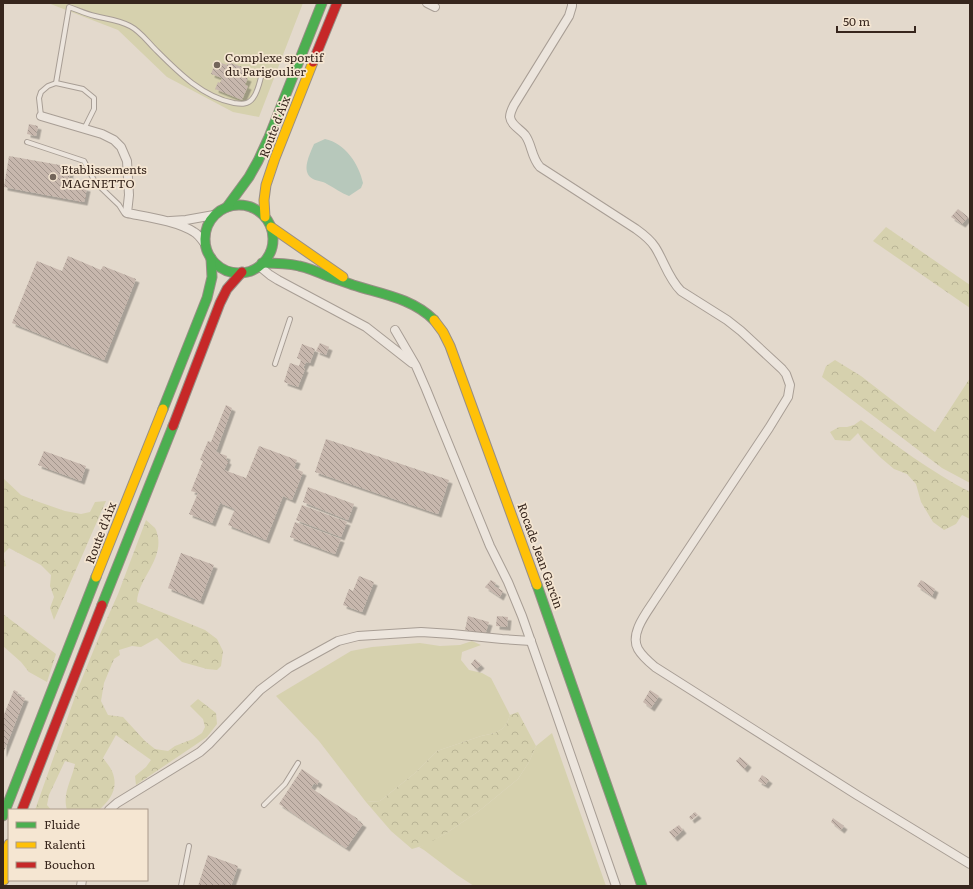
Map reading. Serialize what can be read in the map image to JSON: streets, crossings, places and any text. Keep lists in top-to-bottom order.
{
  "streets": {
    "main road": ["Route d'Aix", "Rocade Jean Garcin"]
  },
  "crossings": [
    ["Route d'Aix", "Rocade Jean Garcin"]
  ],
  "places": ["Complexe sportif du Farigoulier", "Etablissements MAGNETTO"],
  "legend": ["Fluide", "Ralenti", "Bouchon"],
  "scale_bar": "50 m"
}
